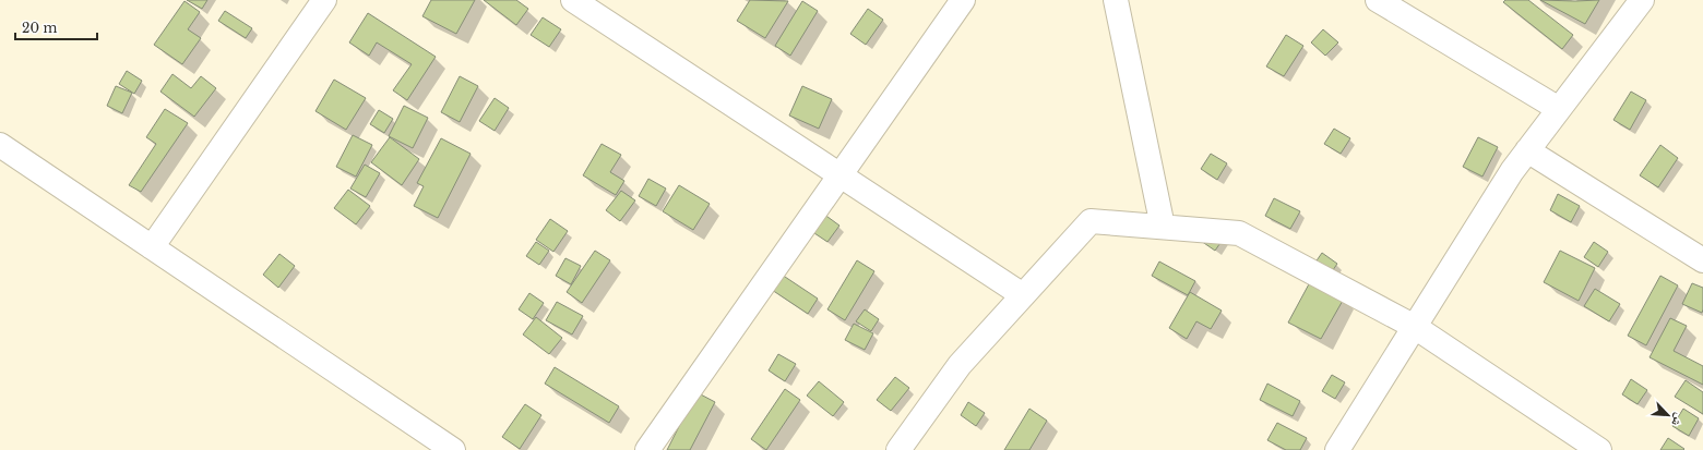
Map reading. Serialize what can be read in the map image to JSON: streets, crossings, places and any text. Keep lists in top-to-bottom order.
{
  "scale_bar": "20 m",
  "north": "bottom right"
}
